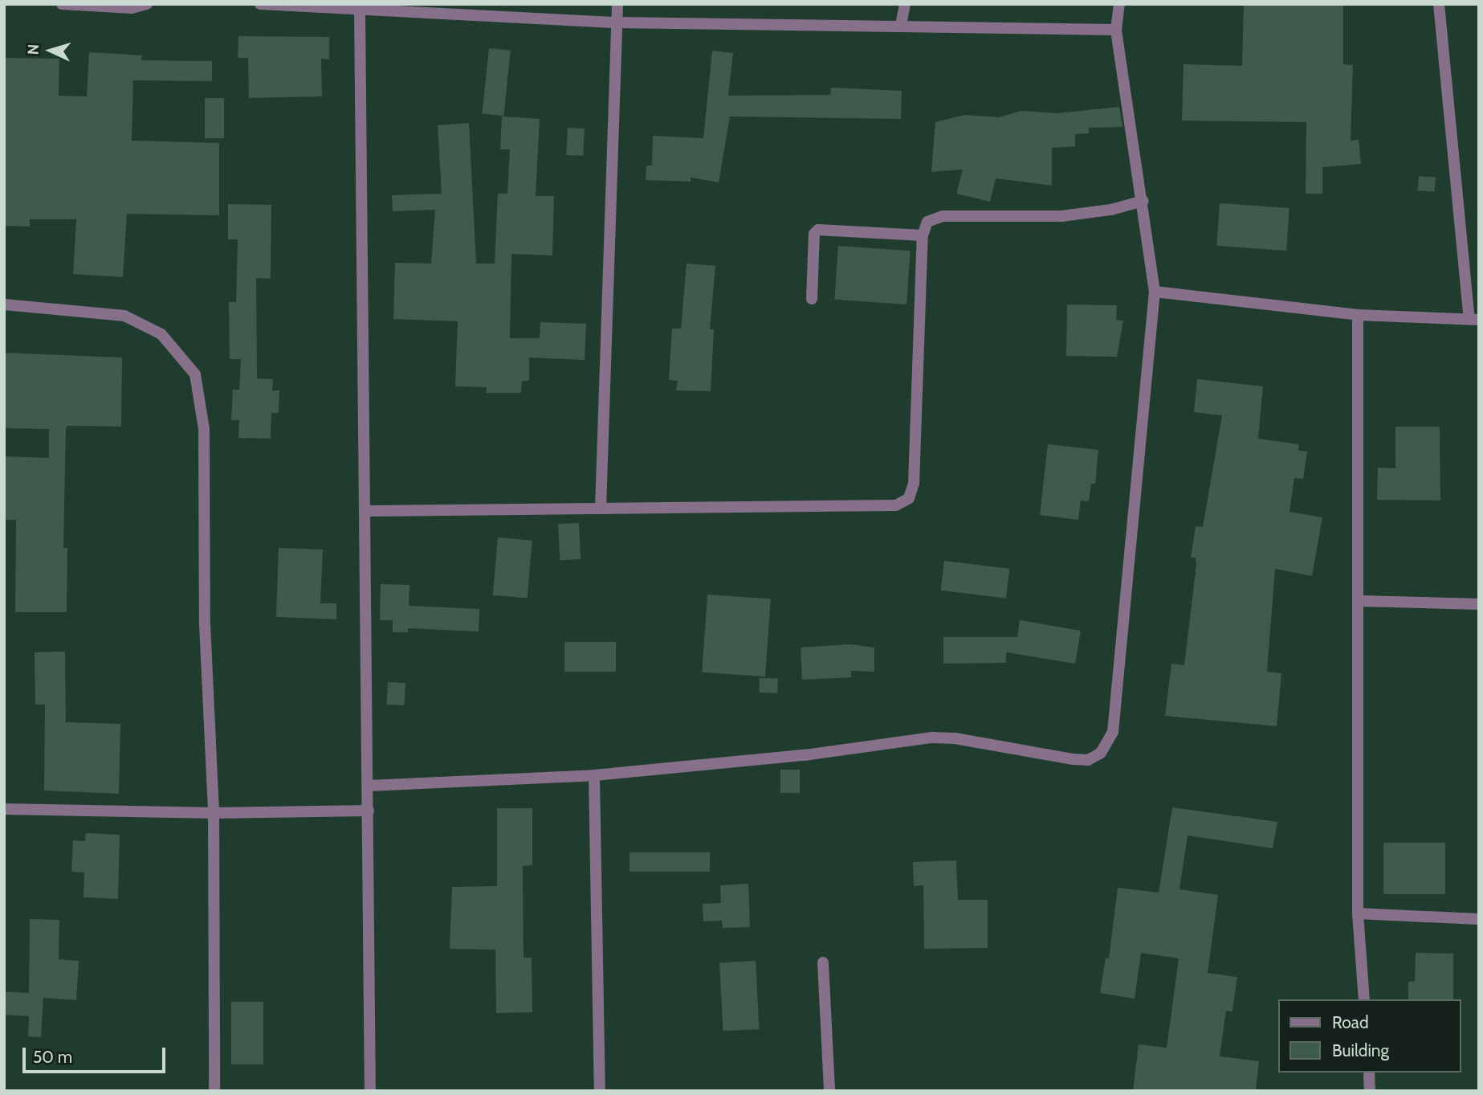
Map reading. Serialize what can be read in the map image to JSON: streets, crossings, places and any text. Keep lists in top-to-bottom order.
{
  "legend": ["Road", "Building"],
  "scale_bar": "50 m",
  "north": "left"
}
